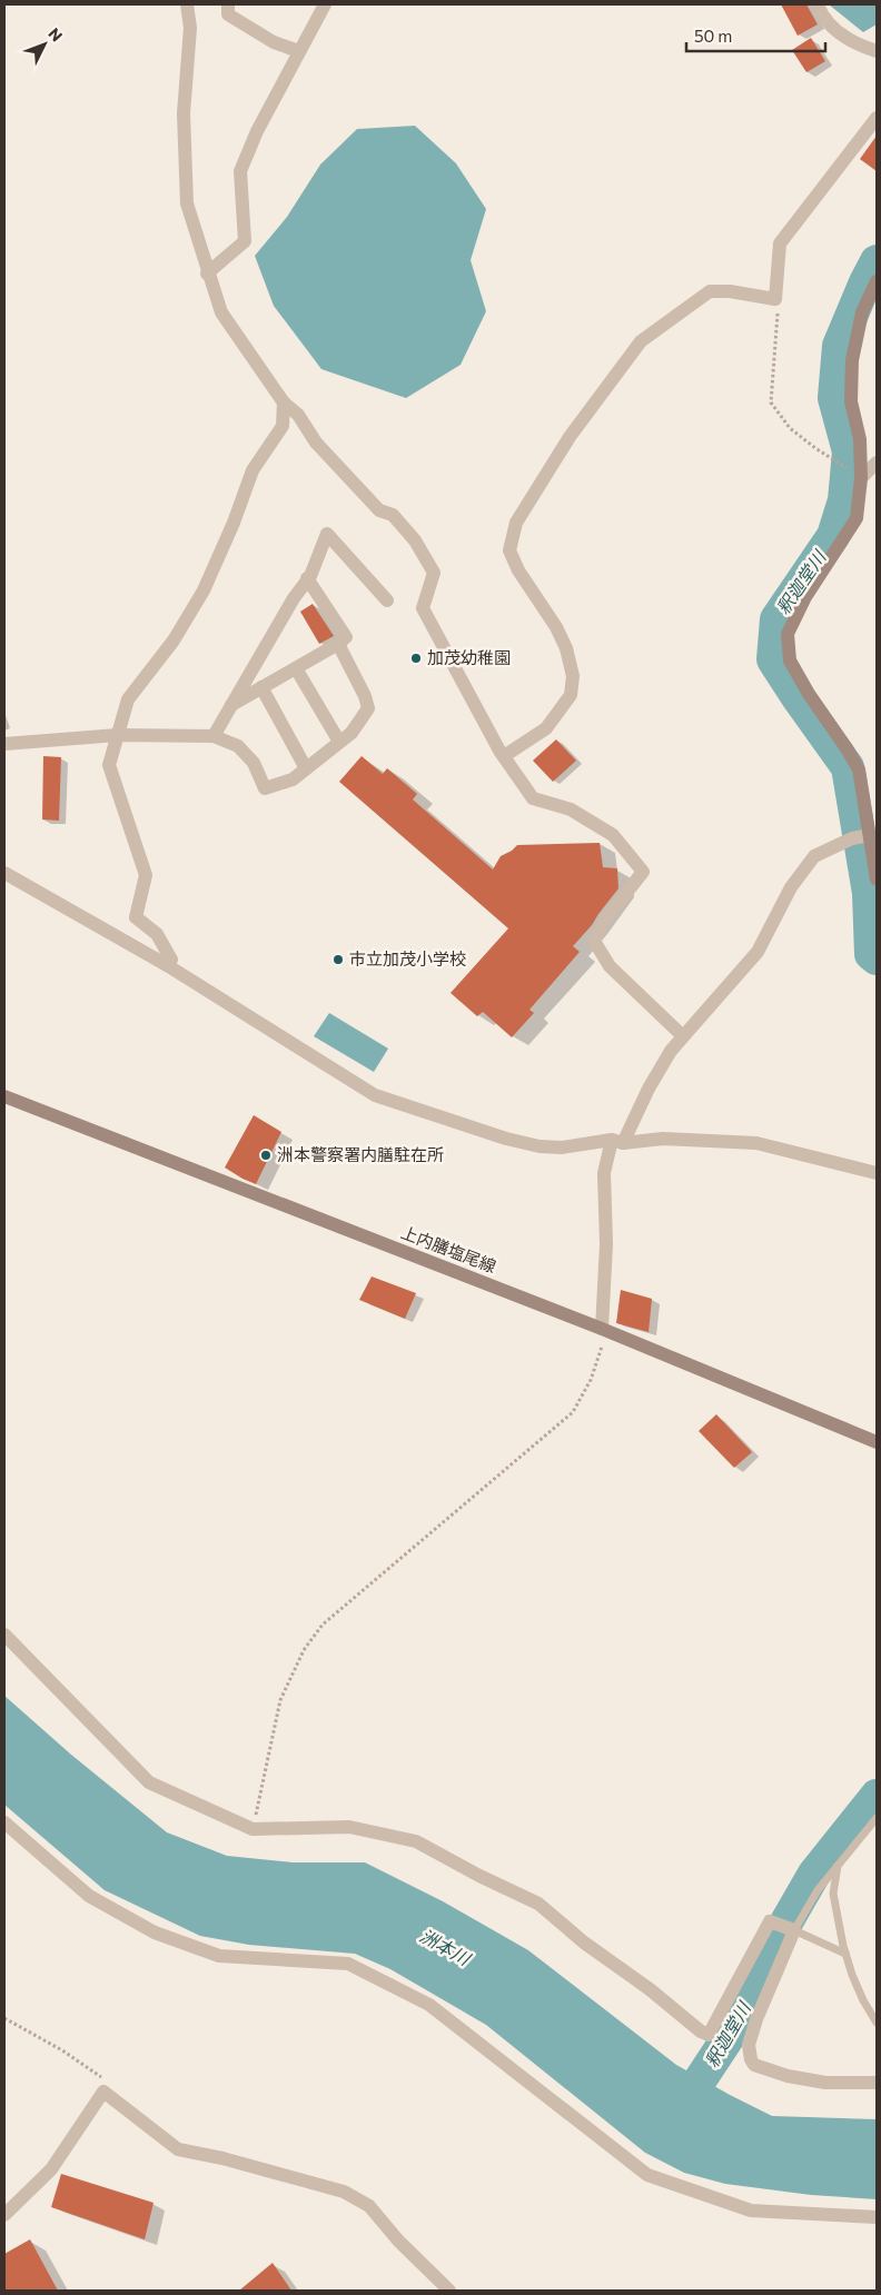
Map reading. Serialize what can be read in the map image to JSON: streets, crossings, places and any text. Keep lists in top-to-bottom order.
{
  "streets": {
    "main road": ["上内膳塩尾線"]
  },
  "water": ["釈迦堂川", "洲本川"],
  "places": ["加茂幼稚園", "市立加茂小学校", "洲本警察署内膳駐在所"],
  "scale_bar": "50 m",
  "north": "top right"
}
